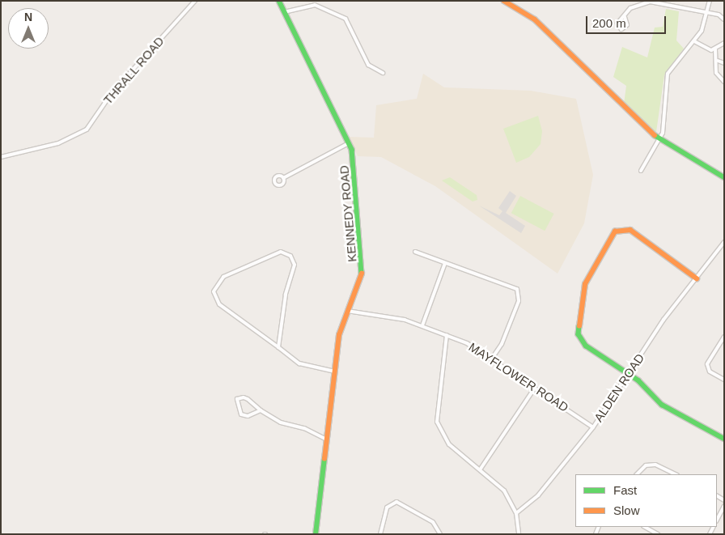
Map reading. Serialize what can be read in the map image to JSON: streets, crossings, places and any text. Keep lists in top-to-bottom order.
{
  "streets": {
    "street": [
      "THRALL ROAD",
      "KENNEDY ROAD",
      "MAYFLOWER ROAD",
      "ALDEN ROAD"
    ]
  },
  "crossings": [
    ["KENNEDY ROAD", "MAYFLOWER ROAD"],
    ["MAYFLOWER ROAD", "ALDEN ROAD"]
  ],
  "legend": ["Fast", "Slow"],
  "scale_bar": "200 m",
  "north": "top"
}
